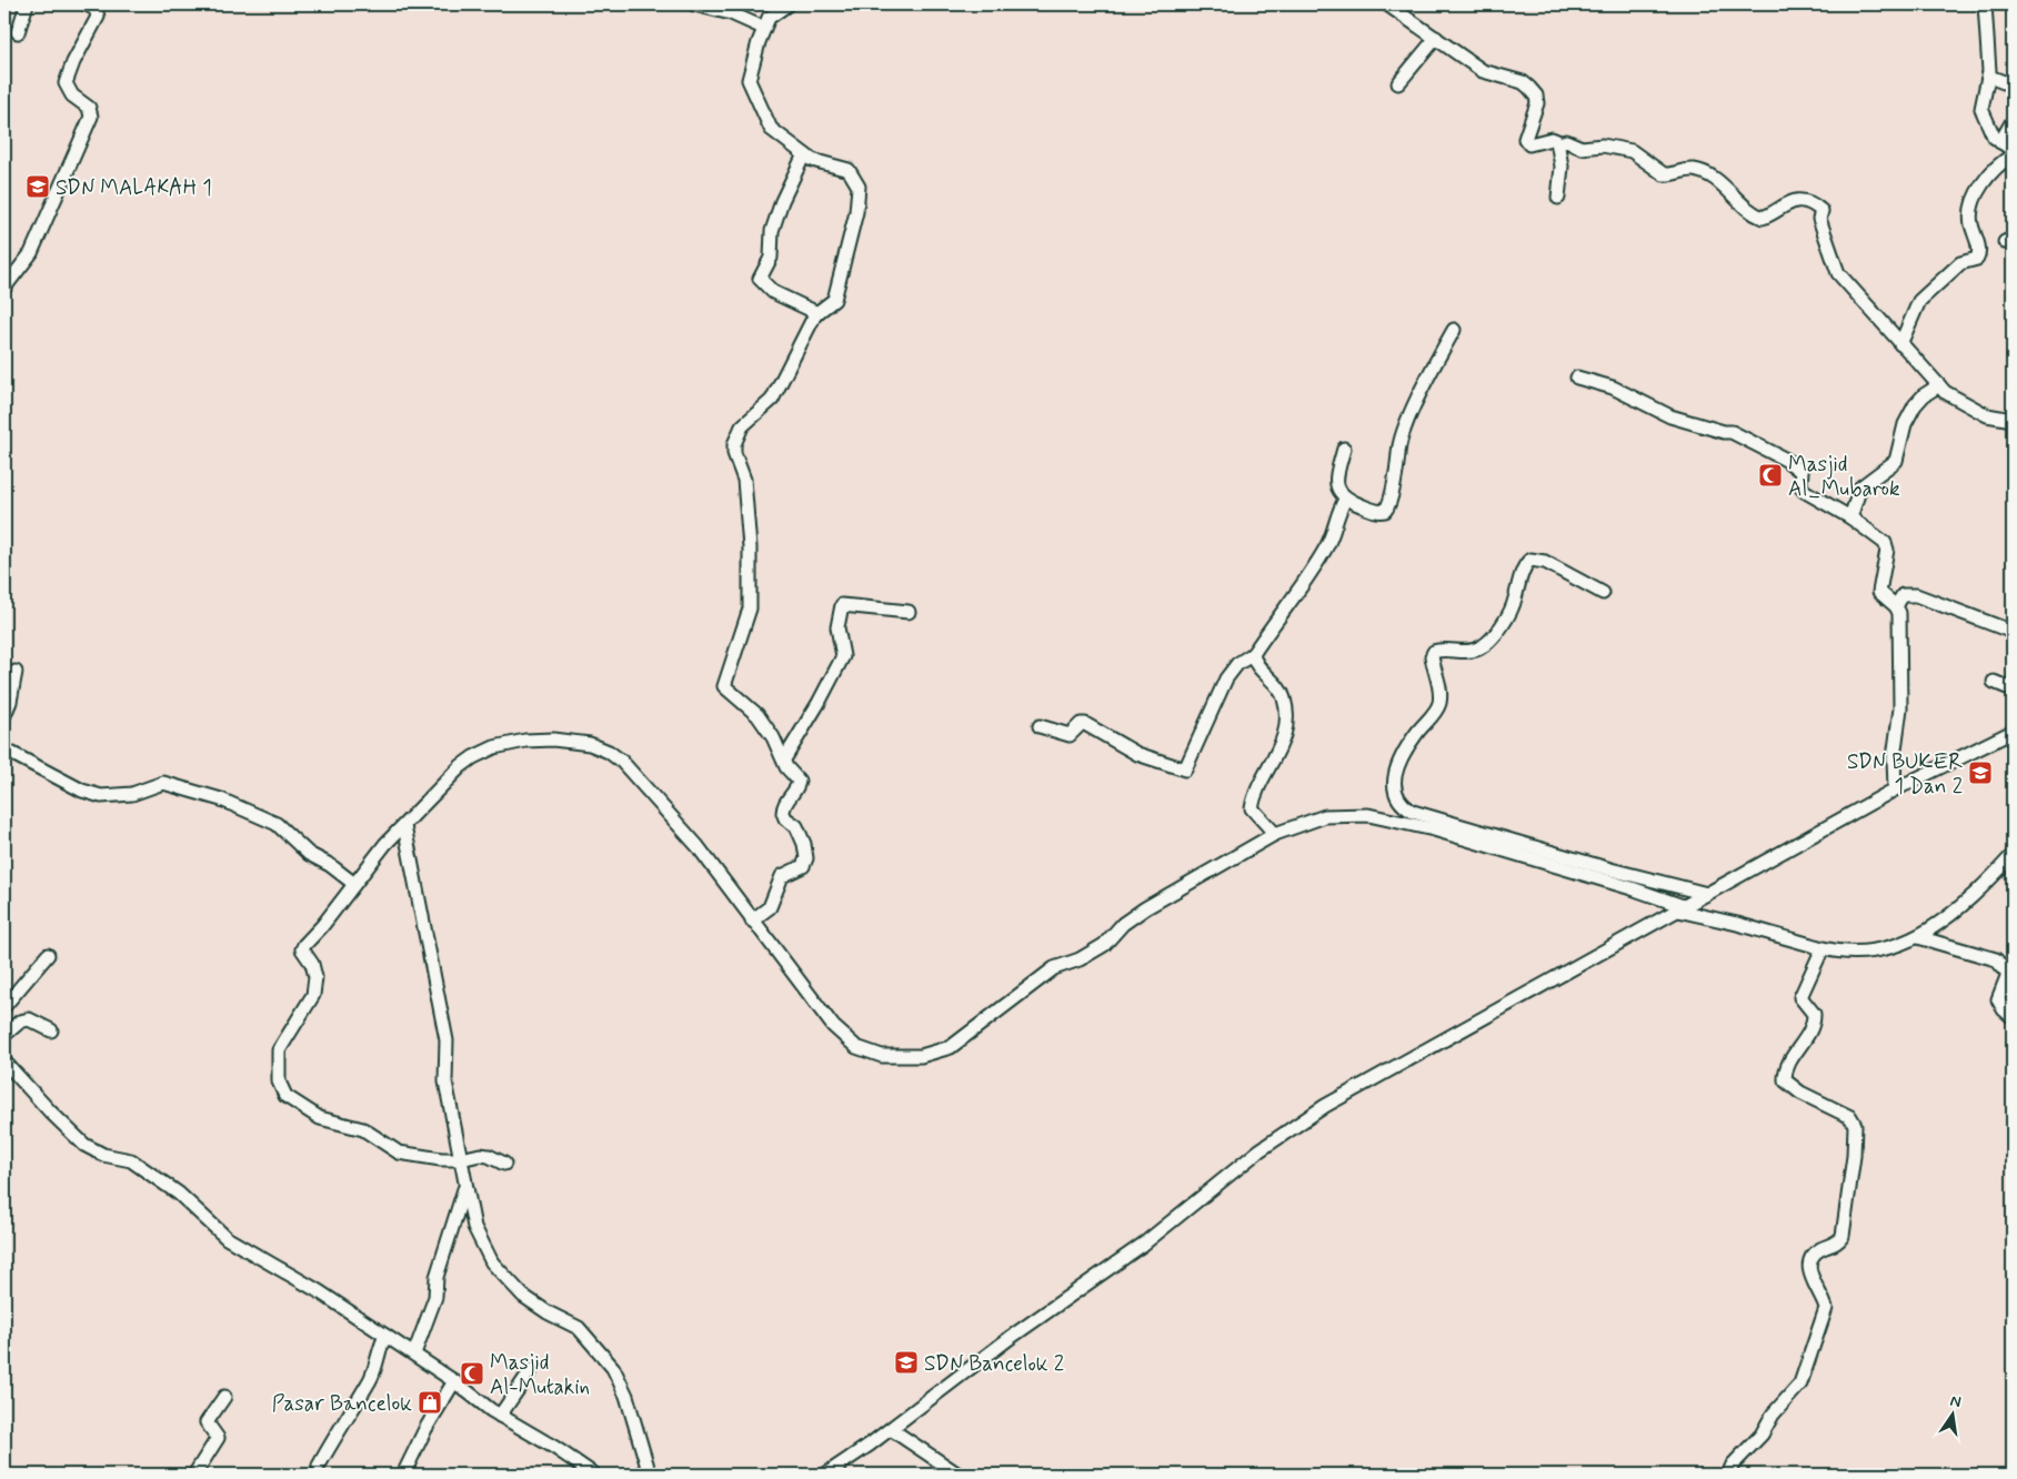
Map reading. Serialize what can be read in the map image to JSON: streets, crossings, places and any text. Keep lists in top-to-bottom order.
{
  "places": {
    "school or university": ["SDN MALAKAH 1", "SDN BUKER 1 Dan 2", "SDN Bancelok 2"],
    "mosque": ["Masjid Al_Mubarok", "Masjid Al-Mutakin"],
    "shop": ["Pasar Bancelok"]
  },
  "north": "top"
}
